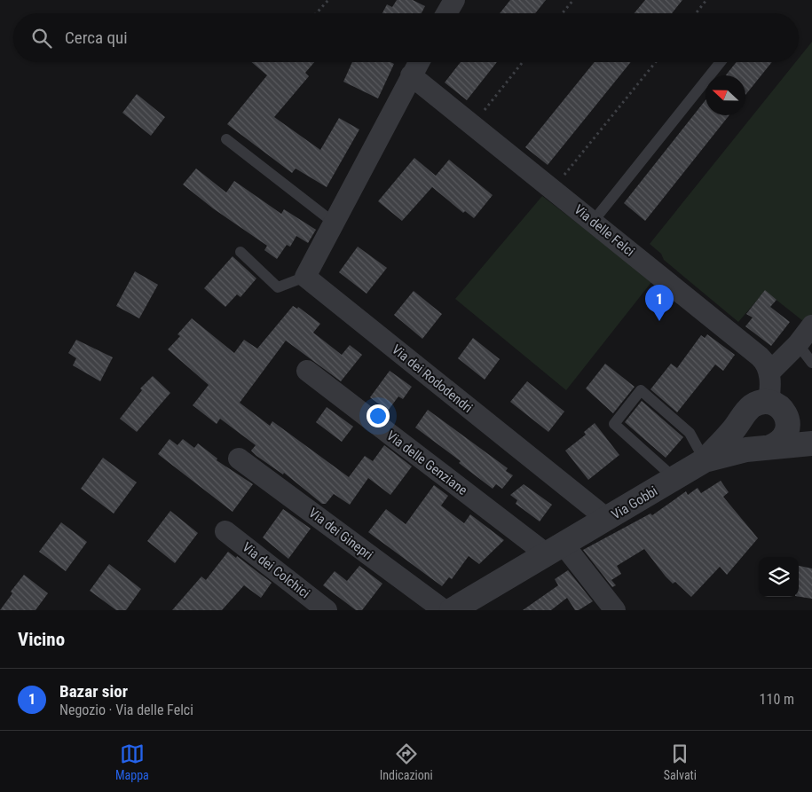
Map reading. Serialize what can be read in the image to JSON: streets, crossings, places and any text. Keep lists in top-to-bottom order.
{
  "streets": {
    "street": [
      "Via delle Felci",
      "Via dei Rododendri",
      "Via delle Genziane",
      "Via Gobbi",
      "Via dei Ginepri",
      "Via dei Colchici"
    ]
  },
  "crossings": [
    ["Via dei Rododendri", "Via Gobbi"],
    ["Via delle Genziane", "Via Gobbi"]
  ],
  "north": "left",
  "page": {
    "search": "Cerca qui",
    "pins": "1",
    "heading": "Vicino",
    "list": [
      {
        "mark": "1",
        "name": "Bazar sior",
        "note": "Negozio · Via delle Felci",
        "value": "110 m"
      }
    ],
    "nav": ["Mappa", "Indicazioni", "Salvati"]
  }
}
